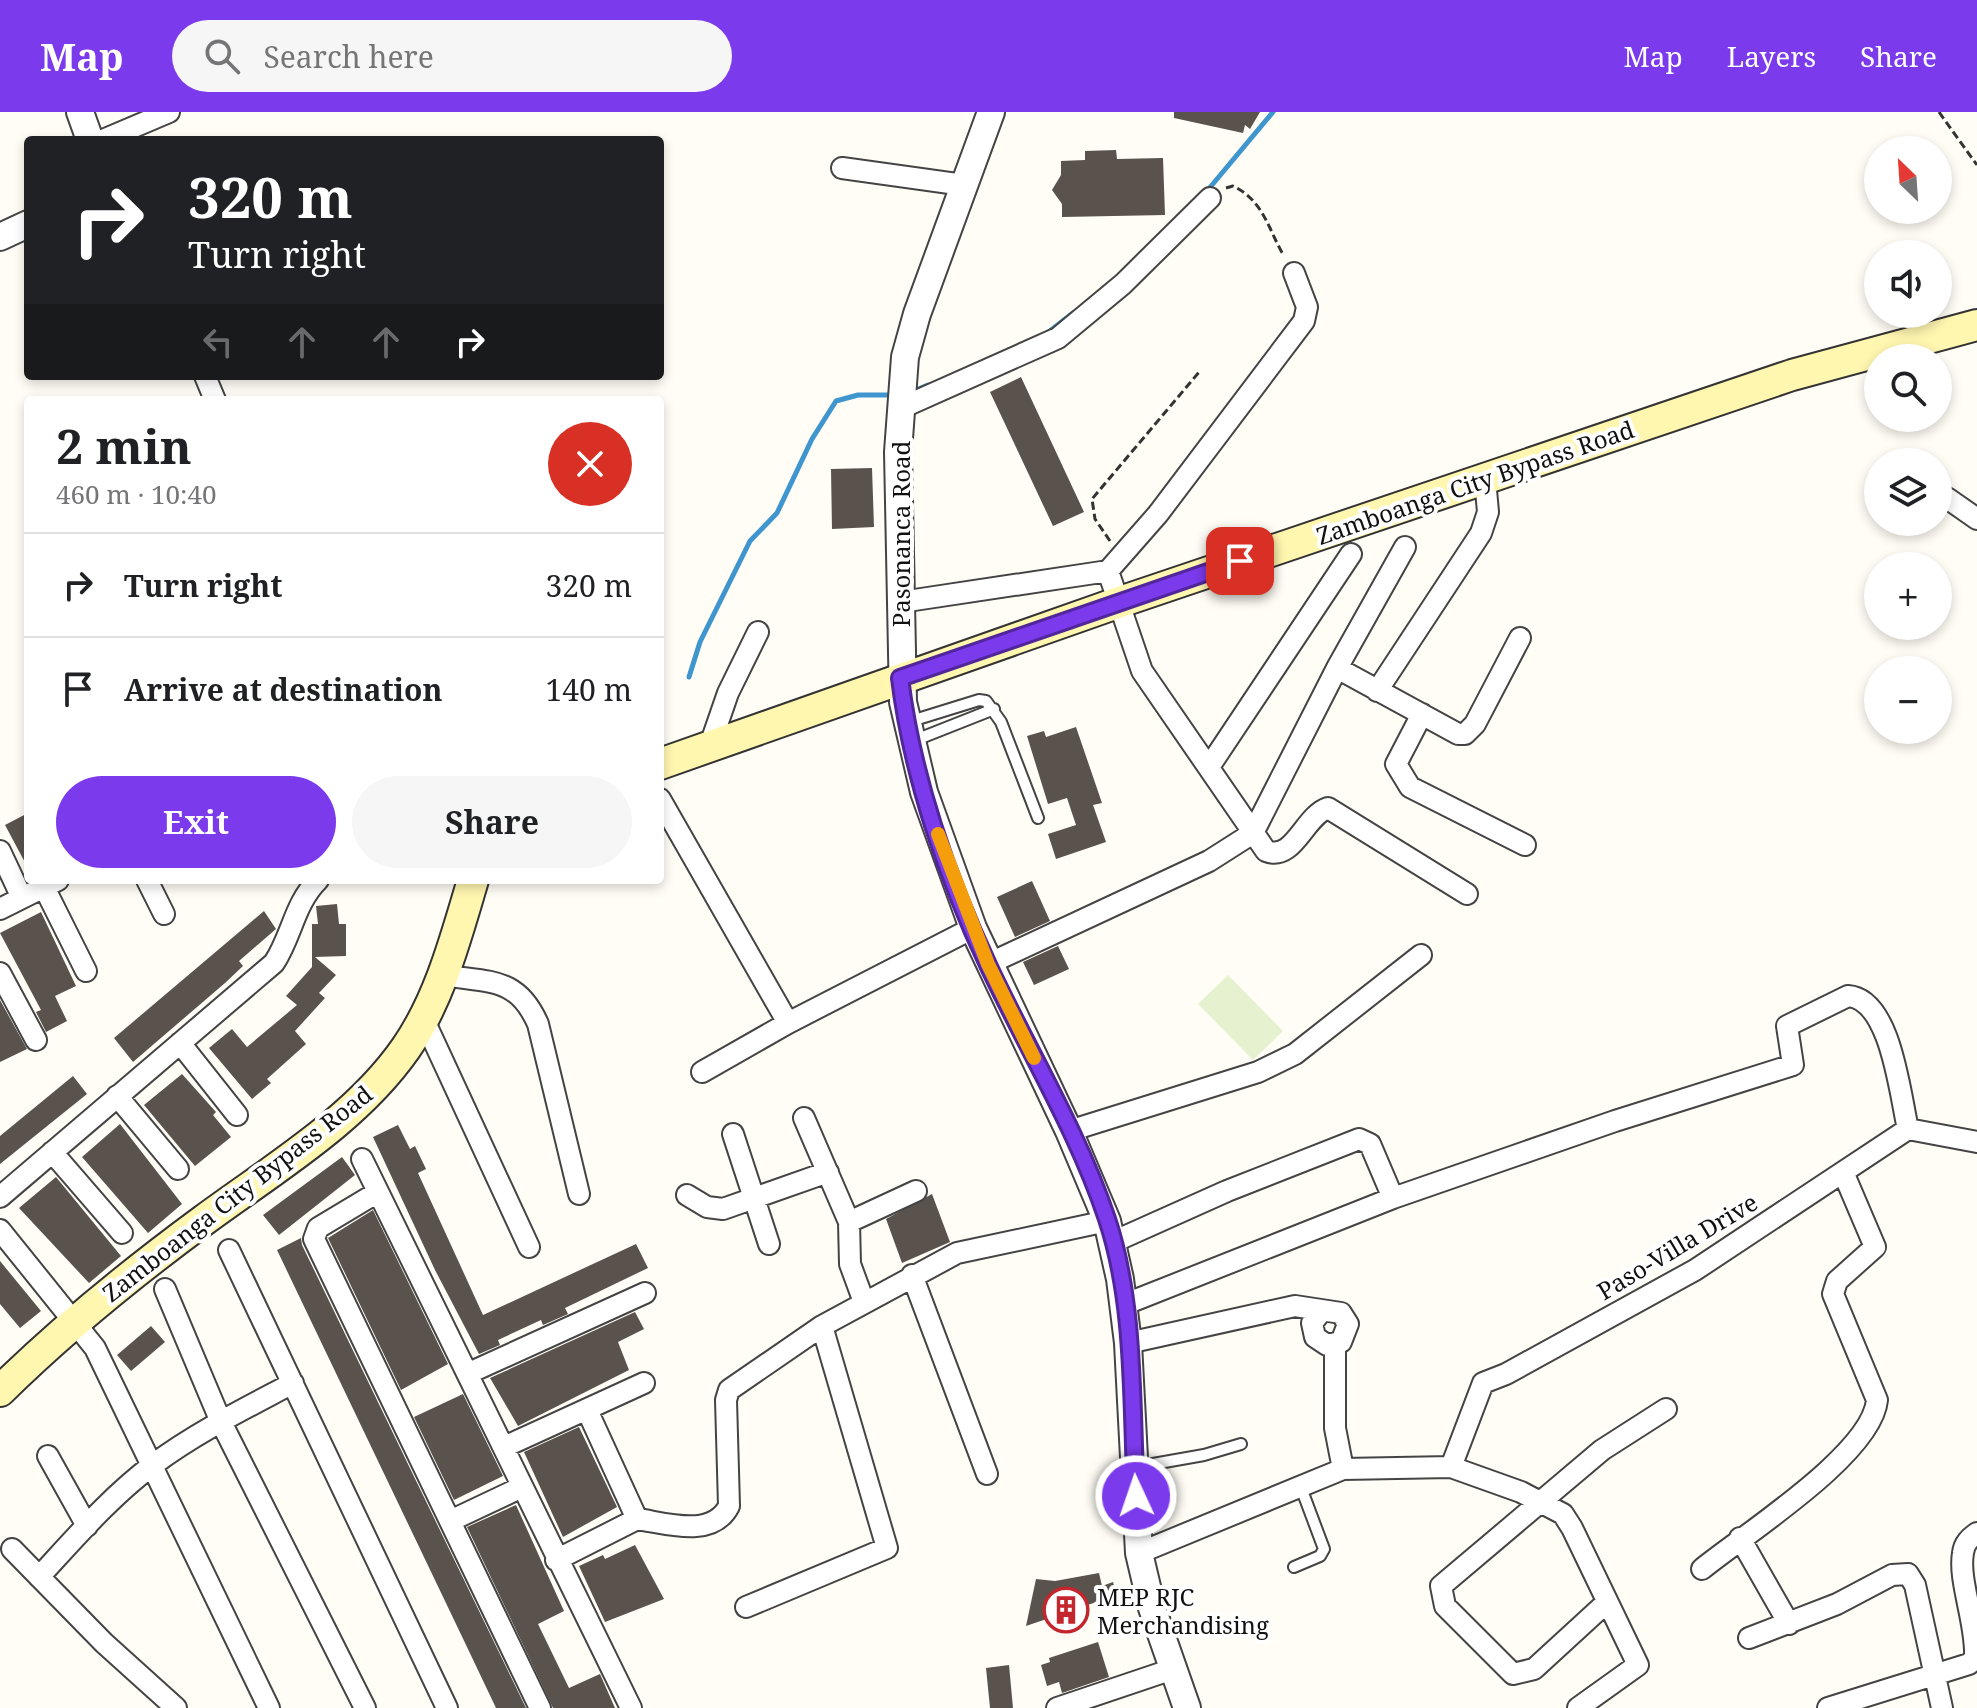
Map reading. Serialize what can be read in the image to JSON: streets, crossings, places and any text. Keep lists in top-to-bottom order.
{
  "streets": {
    "main road": ["Zamboanga City Bypass Road"],
    "street": ["Pasonanca Road", "Paso-Villa Drive"]
  },
  "crossings": [
    ["Zamboanga City Bypass Road", "Pasonanca Road"]
  ],
  "places": {
    "building": ["MEP RJC Merchandising"]
  },
  "north": "top left",
  "page": {
    "header": "Map",
    "search": "Search here",
    "nav": ["Map", "Layers", "Share"],
    "map_buttons": ["+", "−"],
    "turn": ["320 m", "Turn right"],
    "heading": ["2 min", "460 m · 10:40"],
    "list": [
      {
        "name": "Turn right",
        "value": "320 m"
      },
      {
        "name": "Arrive at destination",
        "value": "140 m"
      }
    ],
    "buttons": ["Exit", "Share"]
  }
}
